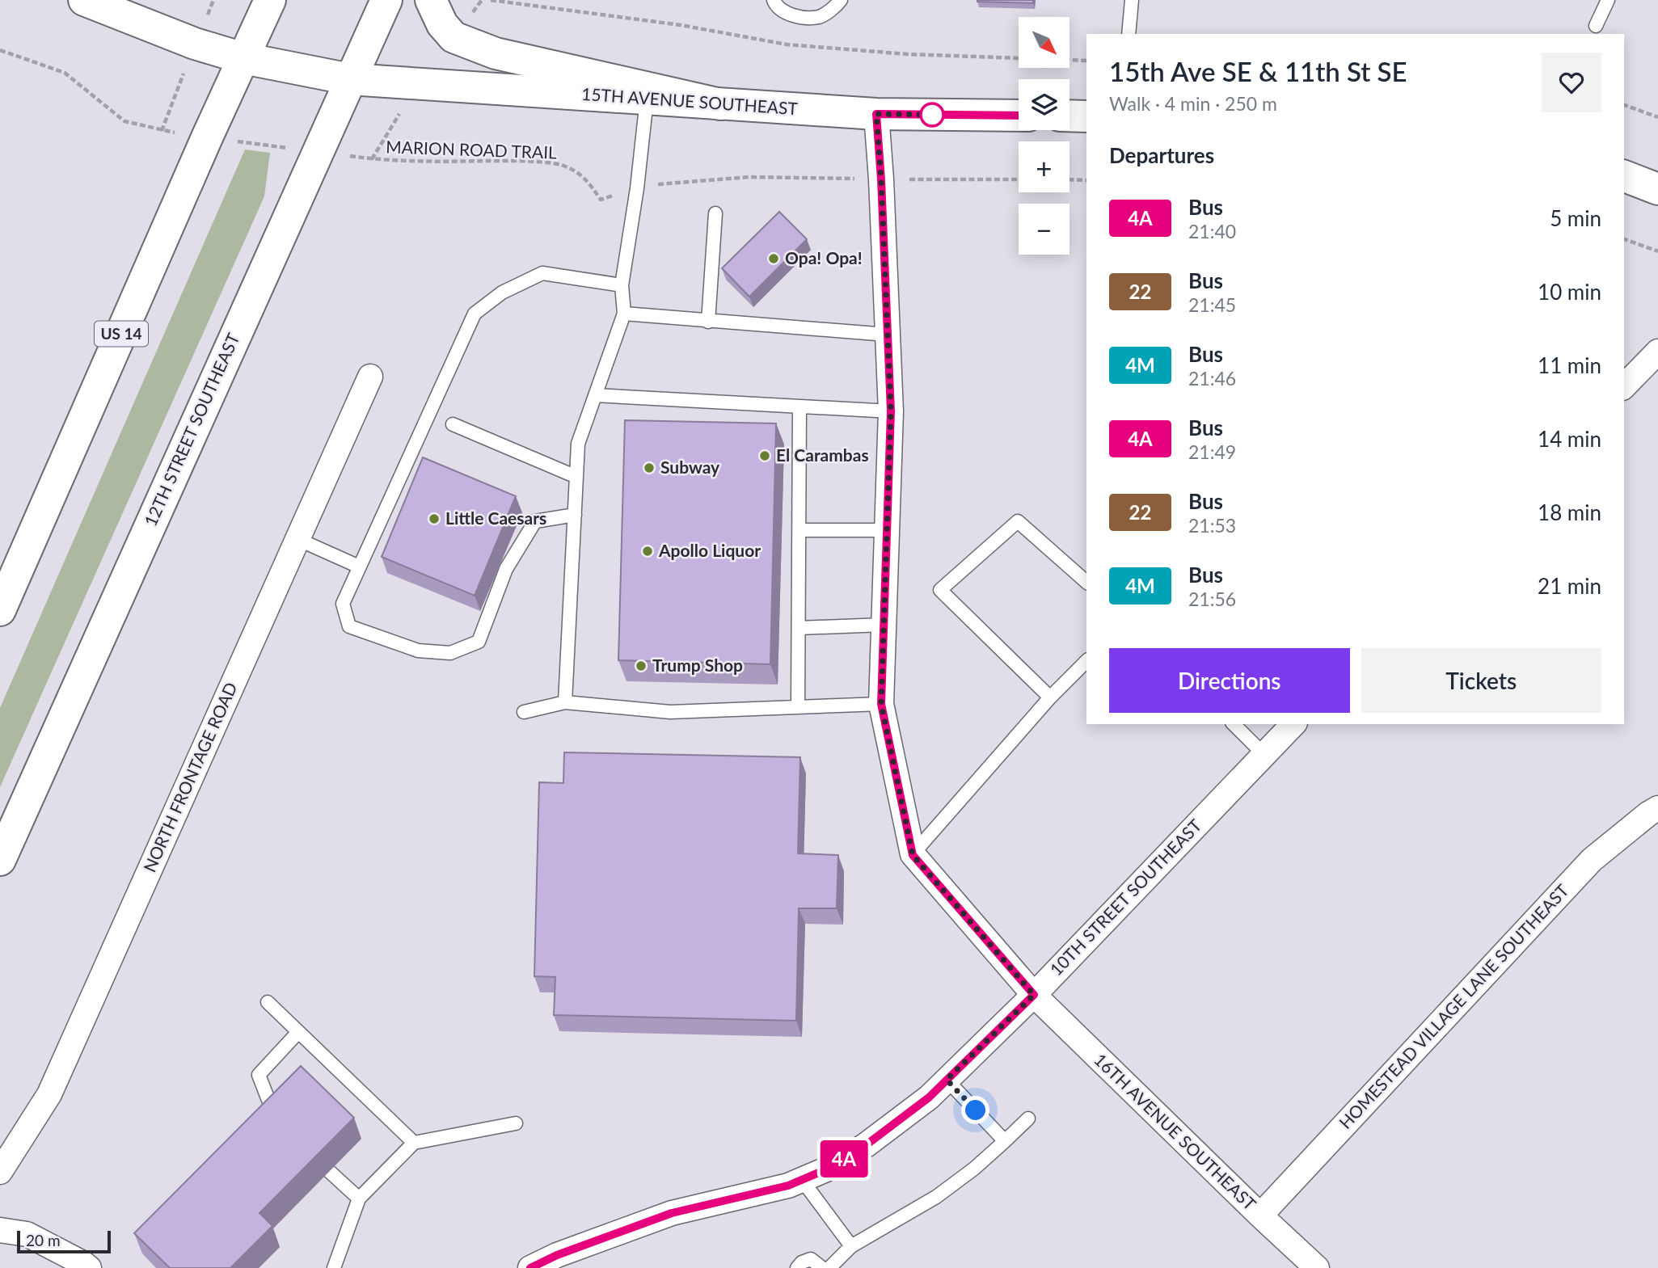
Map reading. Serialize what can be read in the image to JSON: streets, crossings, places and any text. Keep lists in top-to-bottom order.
{
  "streets": {
    "main road": ["15TH AVENUE SOUTHEAST", "US 14", "12TH STREET SOUTHEAST"],
    "street": [
      "NORTH FRONTAGE ROAD",
      "10TH STREET SOUTHEAST",
      "HOMESTEAD VILLAGE LANE SOUTHEAST",
      "16TH AVENUE SOUTHEAST"
    ],
    "path": ["MARION ROAD TRAIL"]
  },
  "crossings": [
    ["15TH AVENUE SOUTHEAST", "US 14"],
    ["15TH AVENUE SOUTHEAST", "12TH STREET SOUTHEAST"],
    ["10TH STREET SOUTHEAST", "16TH AVENUE SOUTHEAST"],
    ["HOMESTEAD VILLAGE LANE SOUTHEAST", "16TH AVENUE SOUTHEAST"]
  ],
  "places": [
    "Opa! Opa!",
    "El Carambas",
    "Subway",
    "Little Caesars",
    "Apollo Liquor",
    "Trump Shop"
  ],
  "lines": ["bus line 4A"],
  "scale_bar": "20 m",
  "north": "bottom right",
  "page": {
    "on_map": "4A",
    "map_buttons": ["+", "−"],
    "heading": [
      ["15th Ave SE & 11th St SE", "Walk · 4 min · 250 m"],
      "Departures"
    ],
    "list": [
      {
        "mark": "4A",
        "name": "Bus",
        "note": "21:40",
        "value": "5 min"
      },
      {
        "mark": "22",
        "name": "Bus",
        "note": "21:45",
        "value": "10 min"
      },
      {
        "mark": "4M",
        "name": "Bus",
        "note": "21:46",
        "value": "11 min"
      },
      {
        "mark": "4A",
        "name": "Bus",
        "note": "21:49",
        "value": "14 min"
      },
      {
        "mark": "22",
        "name": "Bus",
        "note": "21:53",
        "value": "18 min"
      },
      {
        "mark": "4M",
        "name": "Bus",
        "note": "21:56",
        "value": "21 min"
      }
    ],
    "buttons": ["Directions", "Tickets"],
    "scale": "20 m"
  }
}
